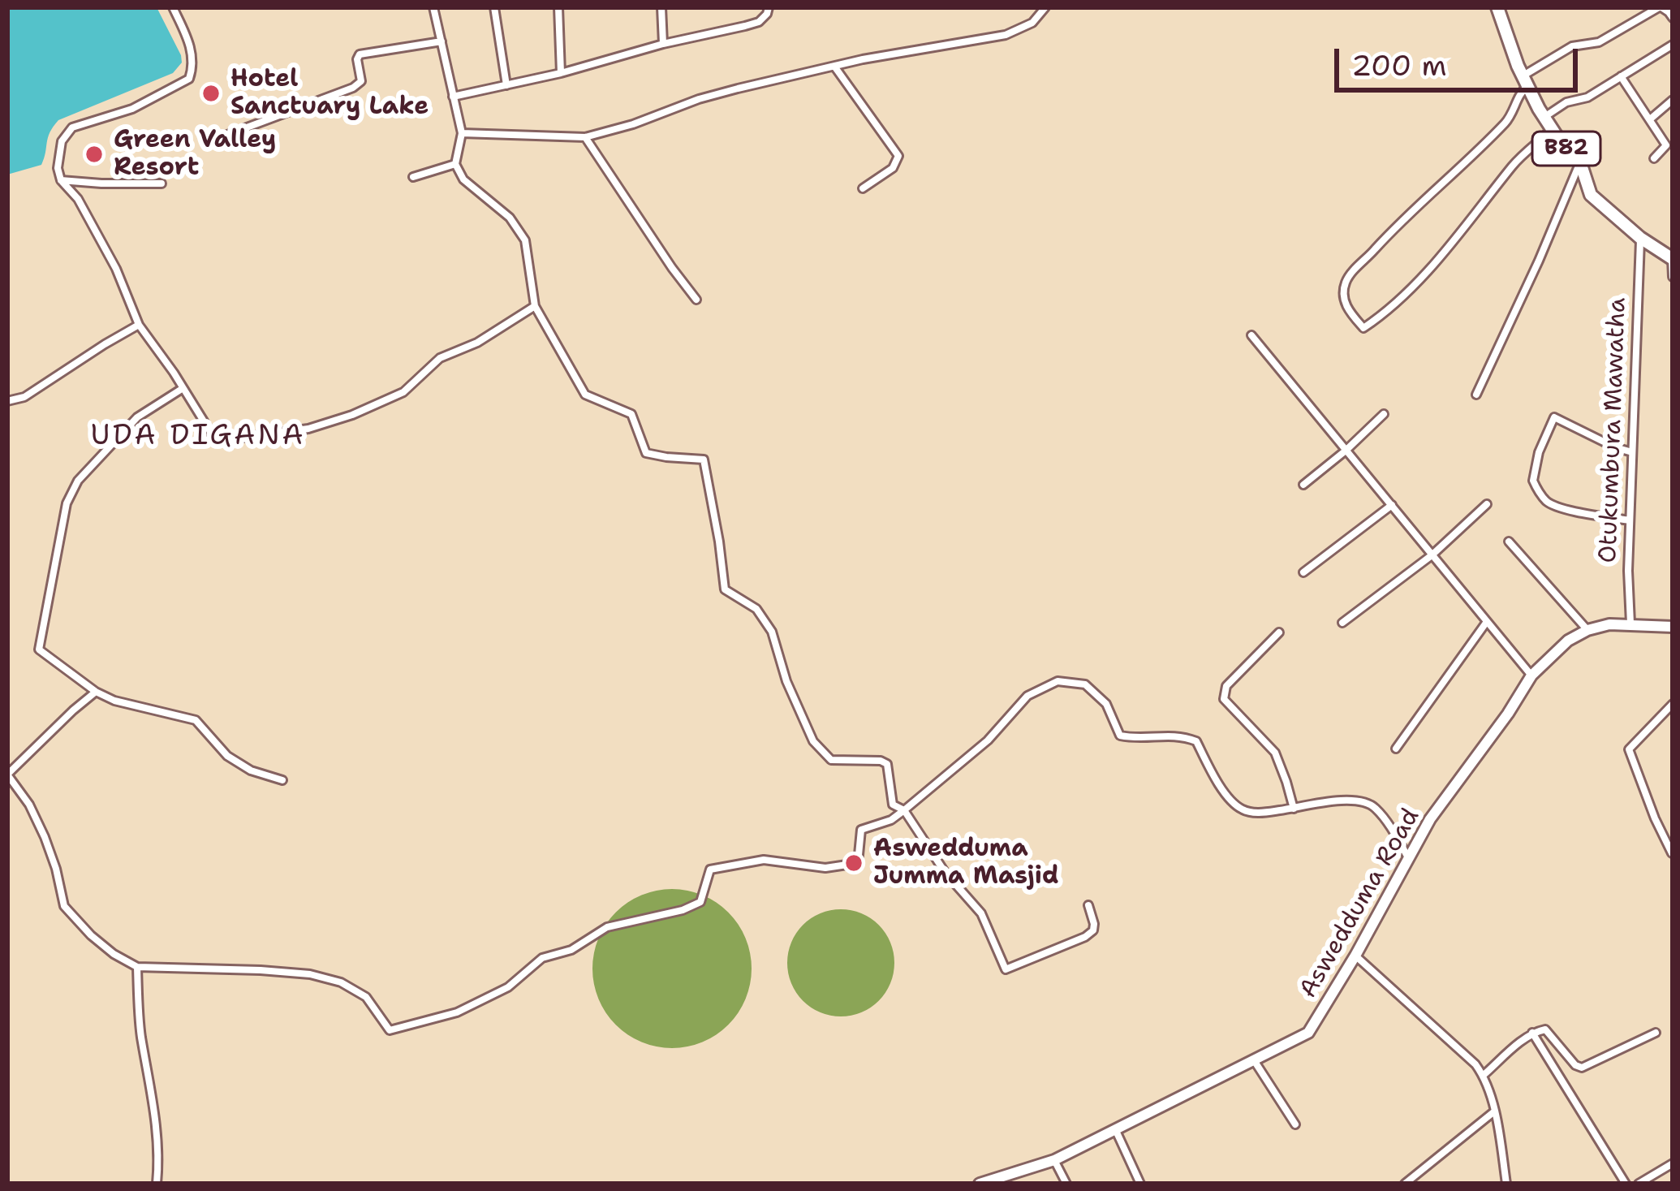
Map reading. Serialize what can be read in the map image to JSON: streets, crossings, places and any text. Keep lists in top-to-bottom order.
{
  "streets": {
    "main road": ["B82"],
    "street": ["Otukumbura Mawatha", "Aswedduma Road"]
  },
  "crossings": [
    ["B82", "Otukumbura Mawatha"],
    ["Otukumbura Mawatha", "Aswedduma Road"]
  ],
  "districts": ["UDA DIGANA"],
  "places": ["Hotel Sanctuary Lake", "Green Valley Resort", "Aswedduma Jumma Masjid"],
  "scale_bar": "200 m"
}
